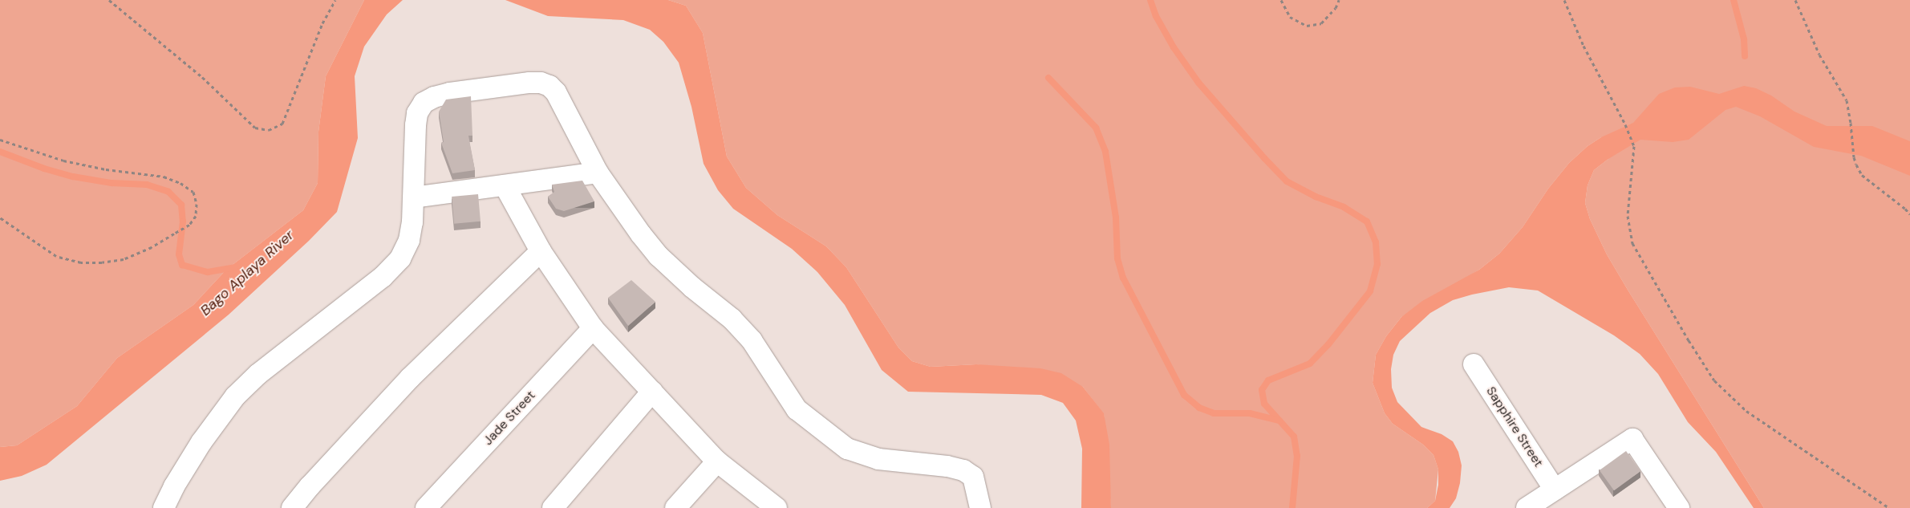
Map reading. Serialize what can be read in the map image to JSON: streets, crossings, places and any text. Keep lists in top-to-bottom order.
{
  "streets": {
    "street": ["Jade Street", "Sapphire Street"]
  },
  "water": ["Bago Aplaya River"]
}
